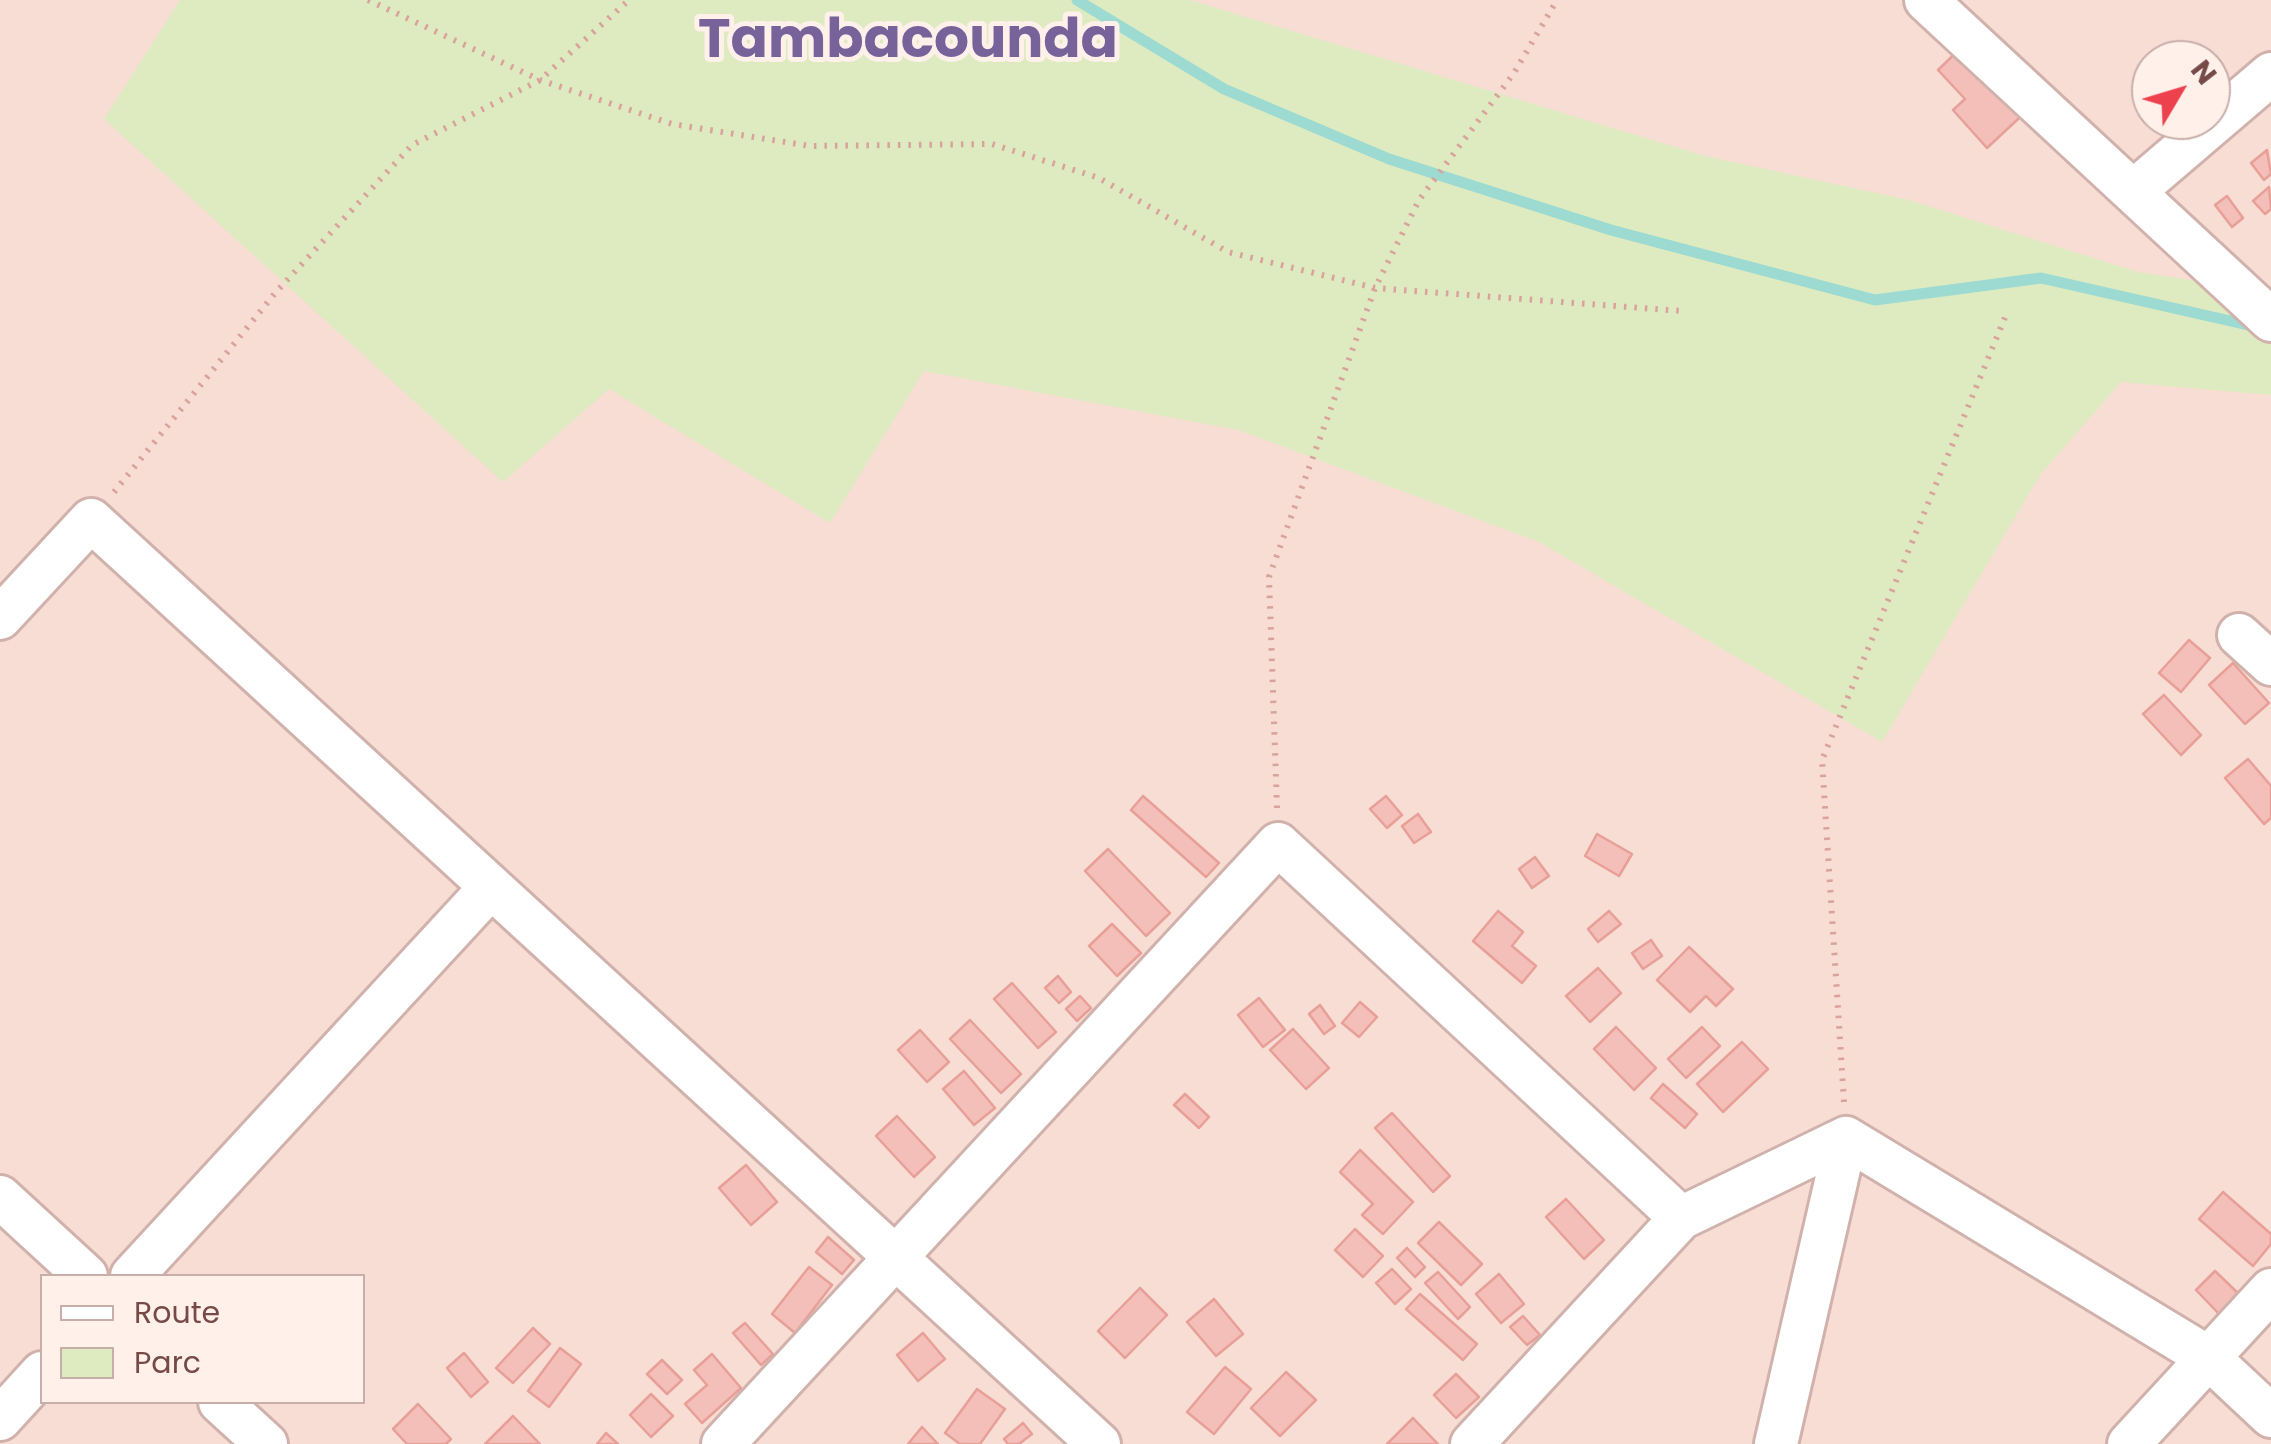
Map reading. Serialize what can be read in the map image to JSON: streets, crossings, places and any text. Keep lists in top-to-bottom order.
{
  "districts": ["Tambacounda"],
  "legend": ["Route", "Parc"],
  "north": "top right"
}
